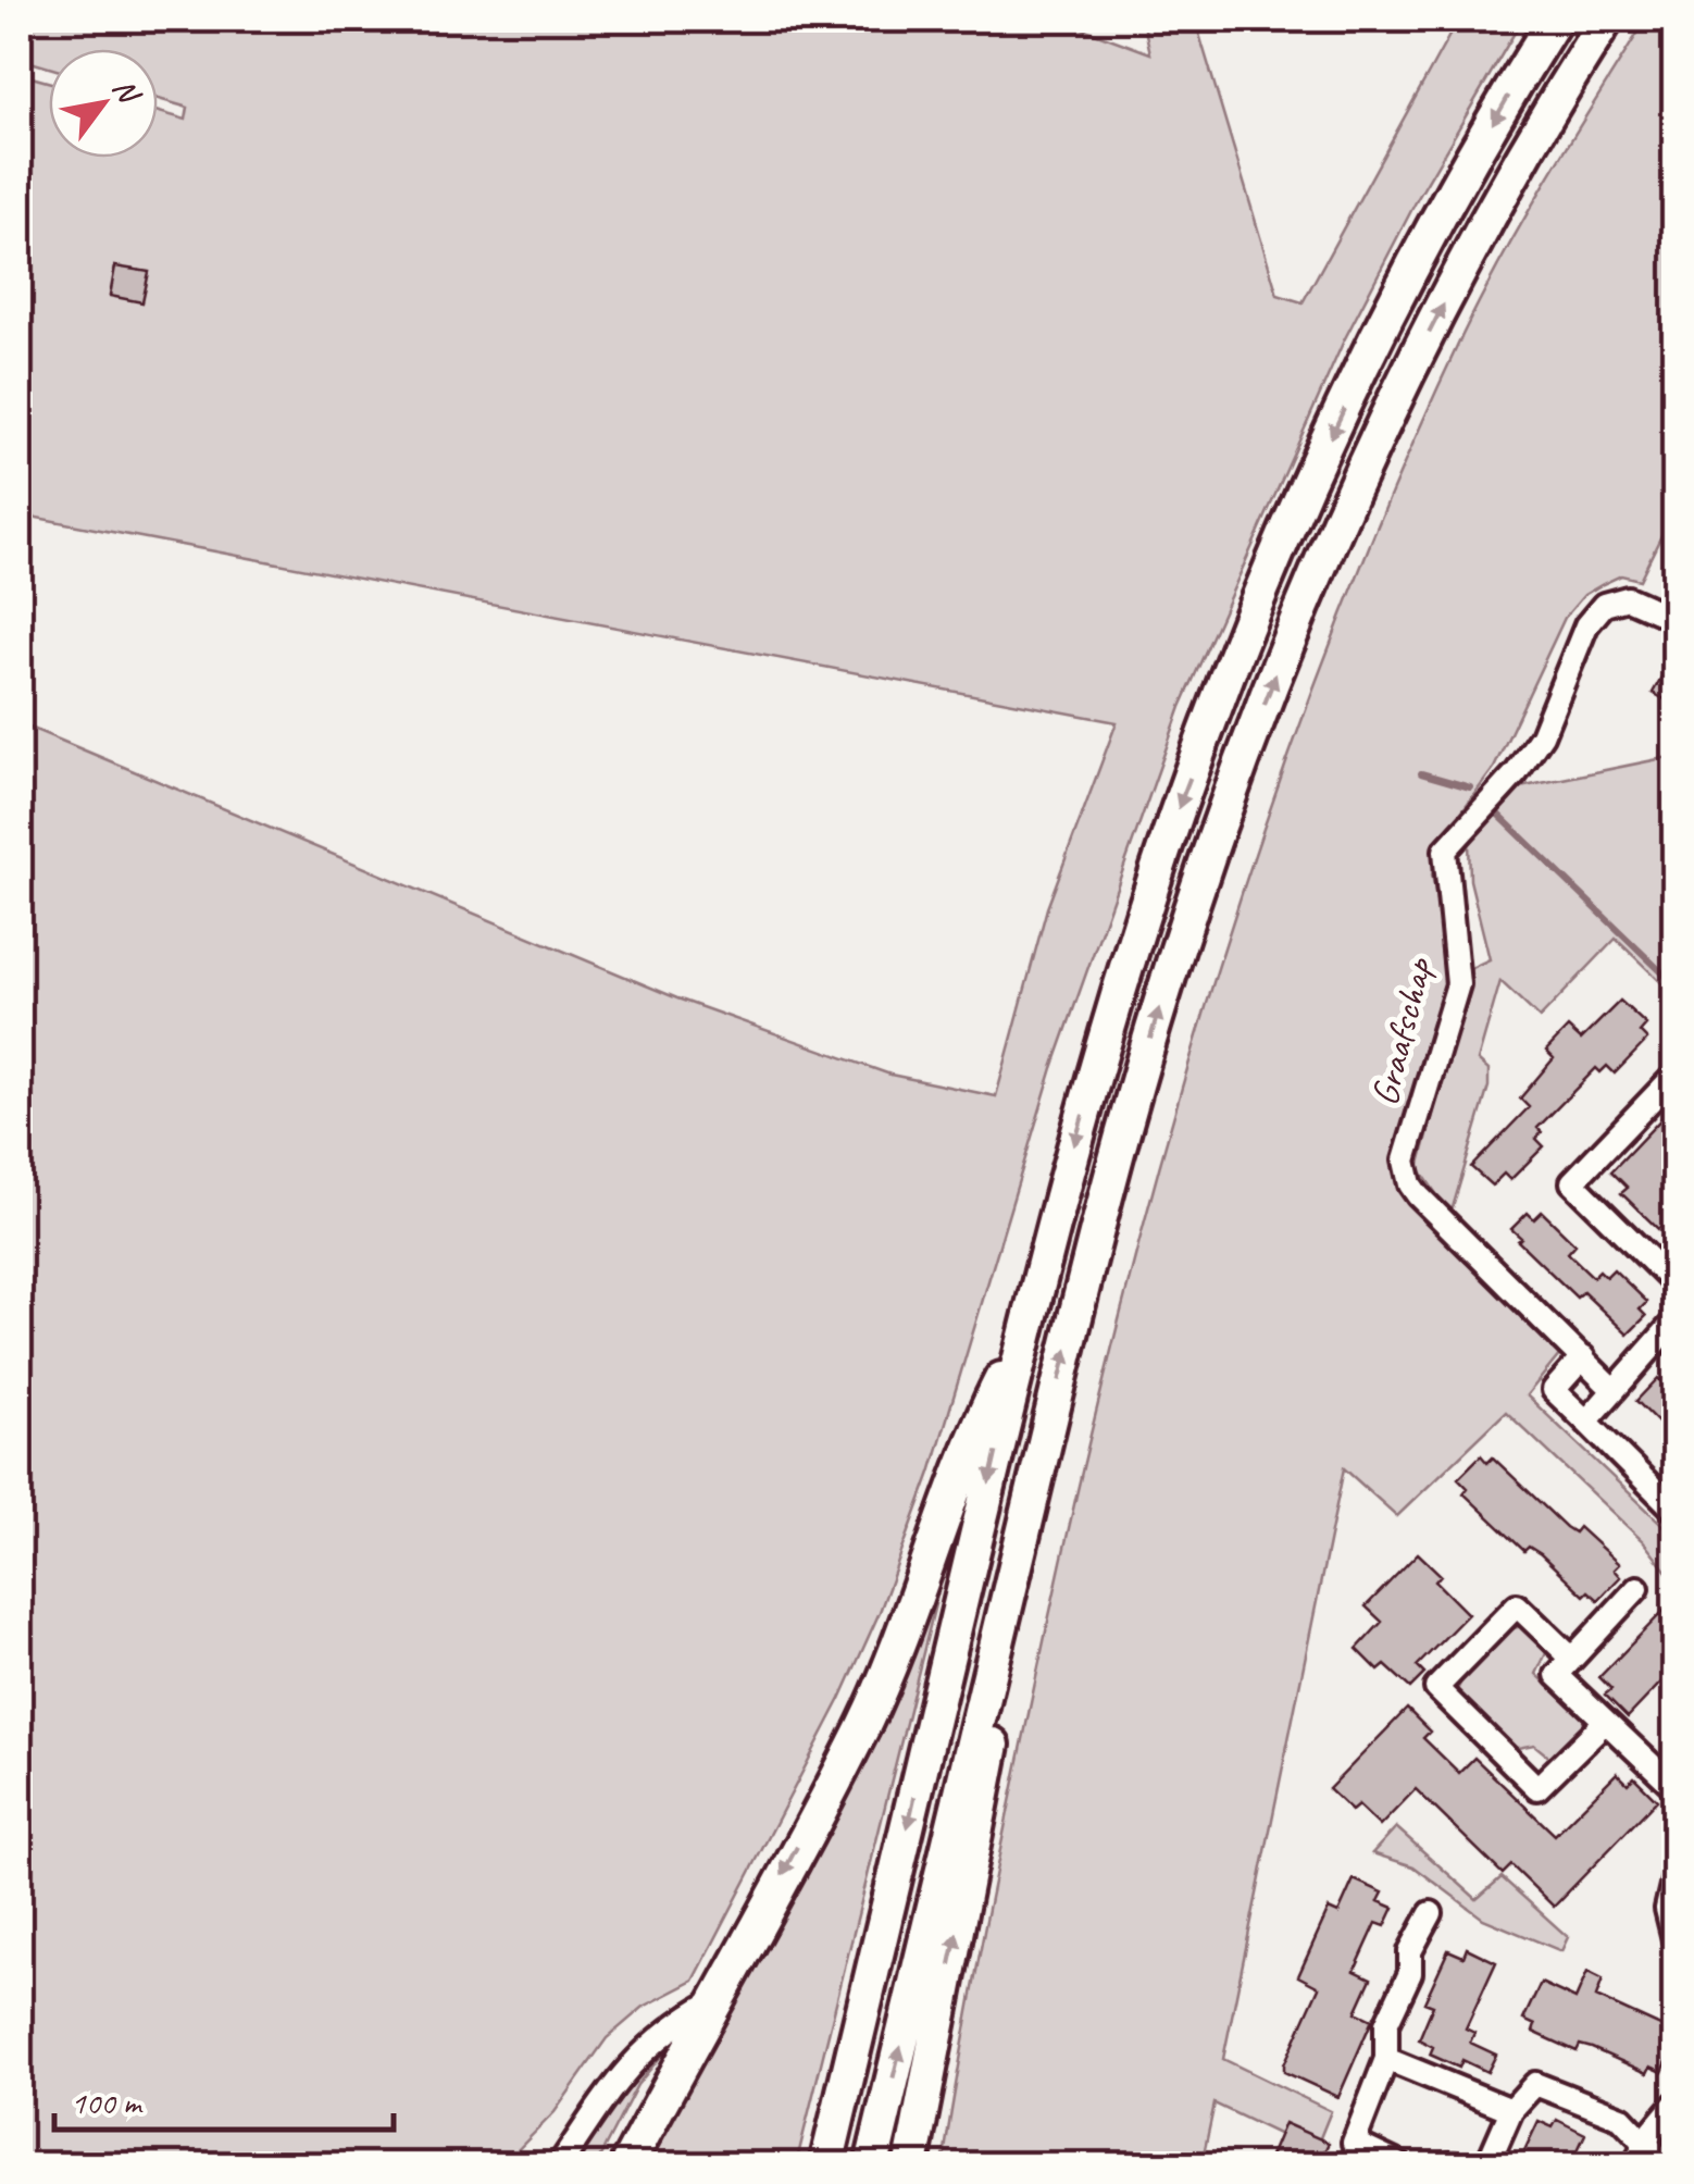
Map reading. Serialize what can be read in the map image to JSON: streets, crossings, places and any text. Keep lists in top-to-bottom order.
{
  "streets": {
    "street": ["Graafschap"]
  },
  "scale_bar": "100 m",
  "north": "top right"
}
